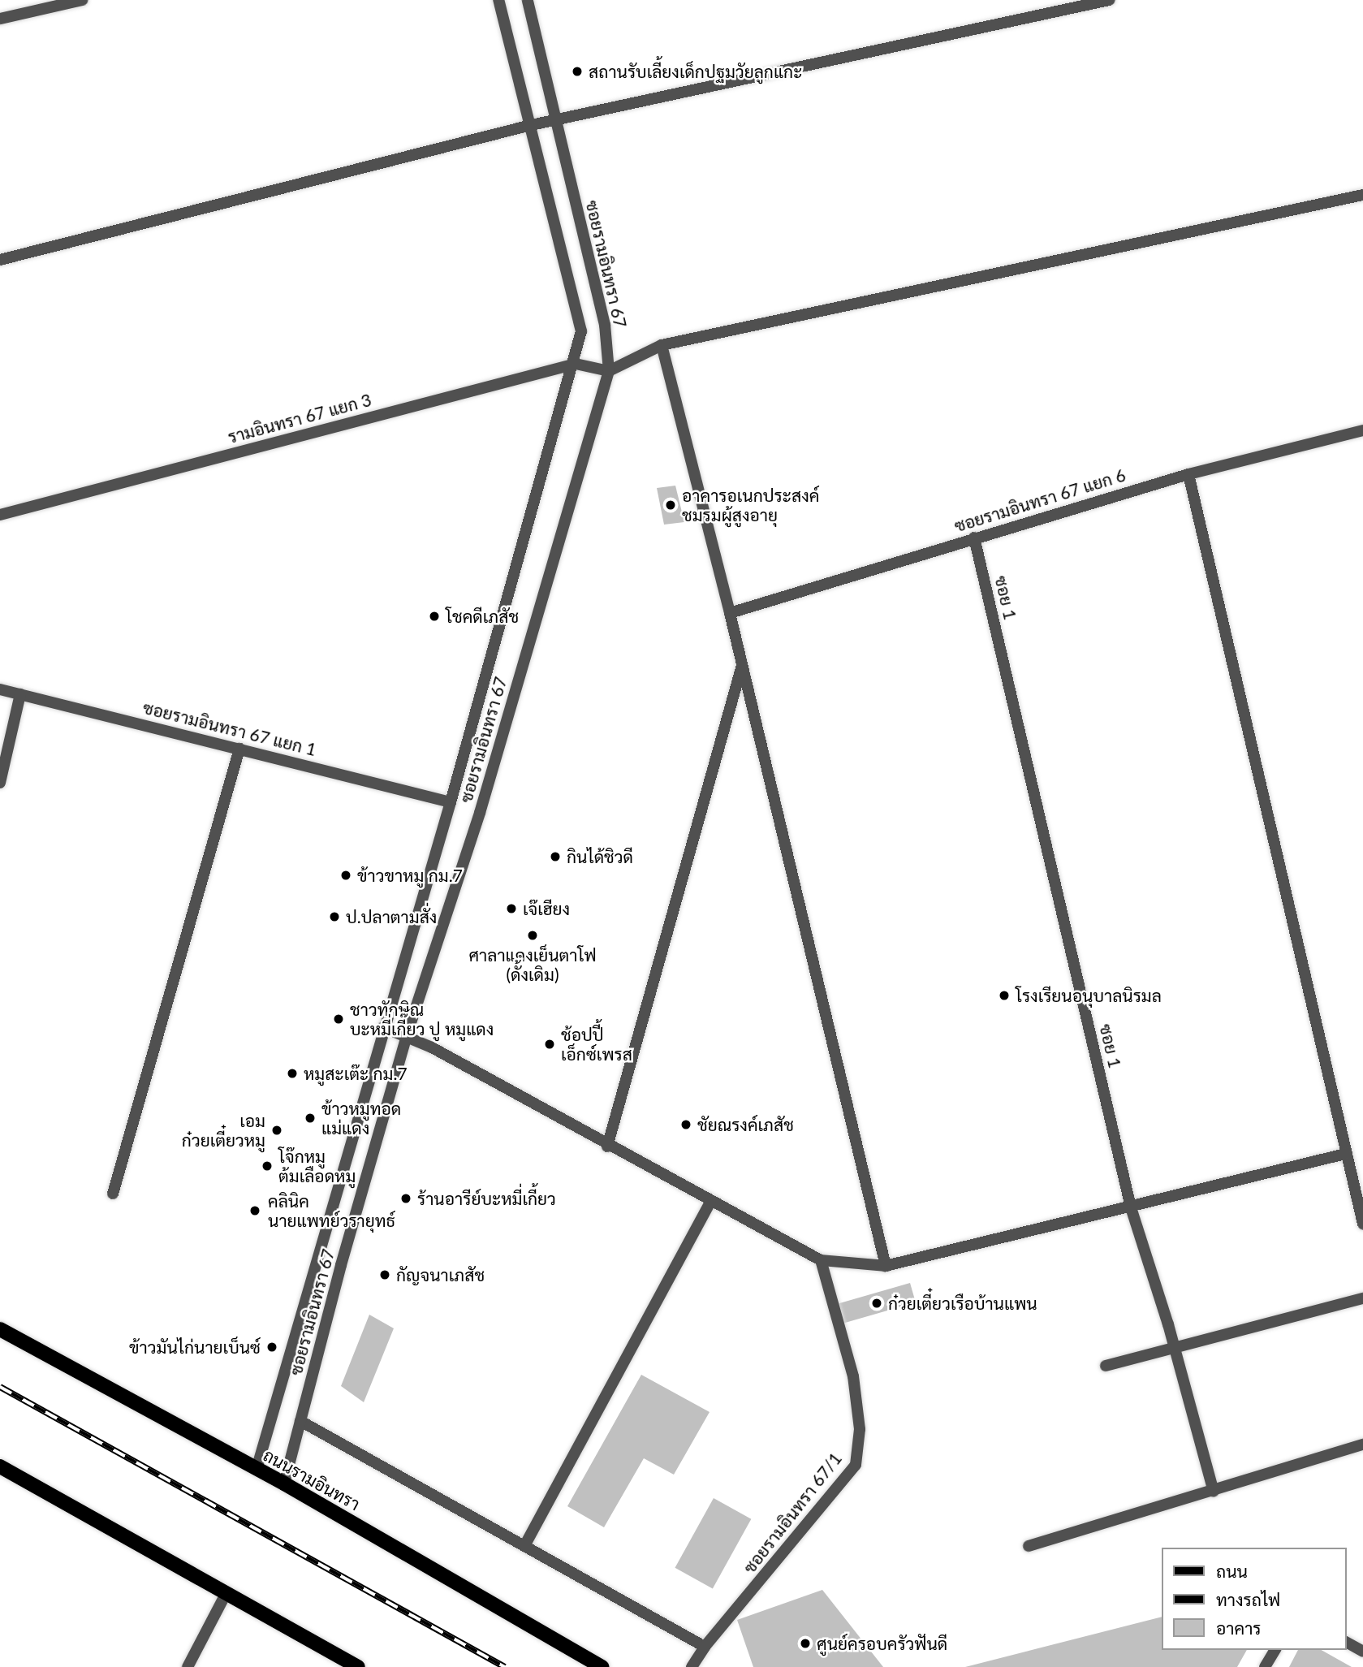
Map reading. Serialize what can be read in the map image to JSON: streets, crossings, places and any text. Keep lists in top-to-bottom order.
{
  "streets": {
    "main road": ["ถนนรามอินทรา"],
    "street": [
      "ซอยรามอินทรา 67",
      "รามอินทรา 67 แยก 3",
      "ซอยรามอินทรา 67 แยก 6",
      "ซอย 1",
      "ซอยรามอินทรา 67 แยก 1",
      "ซอยรามอินทรา 67/1"
    ]
  },
  "crossings": [
    ["ซอยรามอินทรา 67", "รามอินทรา 67 แยก 3"],
    ["ซอยรามอินทรา 67", "ซอยรามอินทรา 67 แยก 1"],
    ["ซอยรามอินทรา 67", "ถนนรามอินทรา"],
    ["ซอยรามอินทรา 67 แยก 6", "ซอย 1"]
  ],
  "places": [
    "สถานรับเลี้ยงเด็กปฐมวัยลูกแกะ",
    "อาคารอเนกประสงค์ ชมรมผู้สูงอายุ",
    "โชคดีเภสัช",
    "กินได้ชิวดี",
    "ข้าวขาหมู กม.7",
    "เจ๊เฮียง",
    "ป.ปลาตามสั่ง",
    "ศาลาแดงเย็นตาโฟ (ดั้งเดิม)",
    "โรงเรียนอนุบาลนิรมล",
    "ชาวทักษิณ บะหมี่เกี๊ยว ปู หมูแดง",
    "ช้อปปี้ เอ็กซ์เพรส",
    "หมูสะเต๊ะ กม.7",
    "ข้าวหมูทอด แม่แดง",
    "ชัยณรงค์เภสัช",
    "เอม ก๋วยเตี๋ยวหมู",
    "โจ๊กหมู ต้มเลือดหมู",
    "ร้านอารีย์บะหมี่เกี้ยว",
    "คลินิค นายแพทย์วรายุทธ์",
    "กัญจนาเภสัช",
    "ก๋วยเตี๋ยวเรือบ้านแพน",
    "ข้าวมันไก่นายเบ็นซ์",
    "ศูนย์ครอบครัวฟันดี"
  ],
  "legend": ["ถนน", "ทางรถไฟ", "อาคาร"]
}
